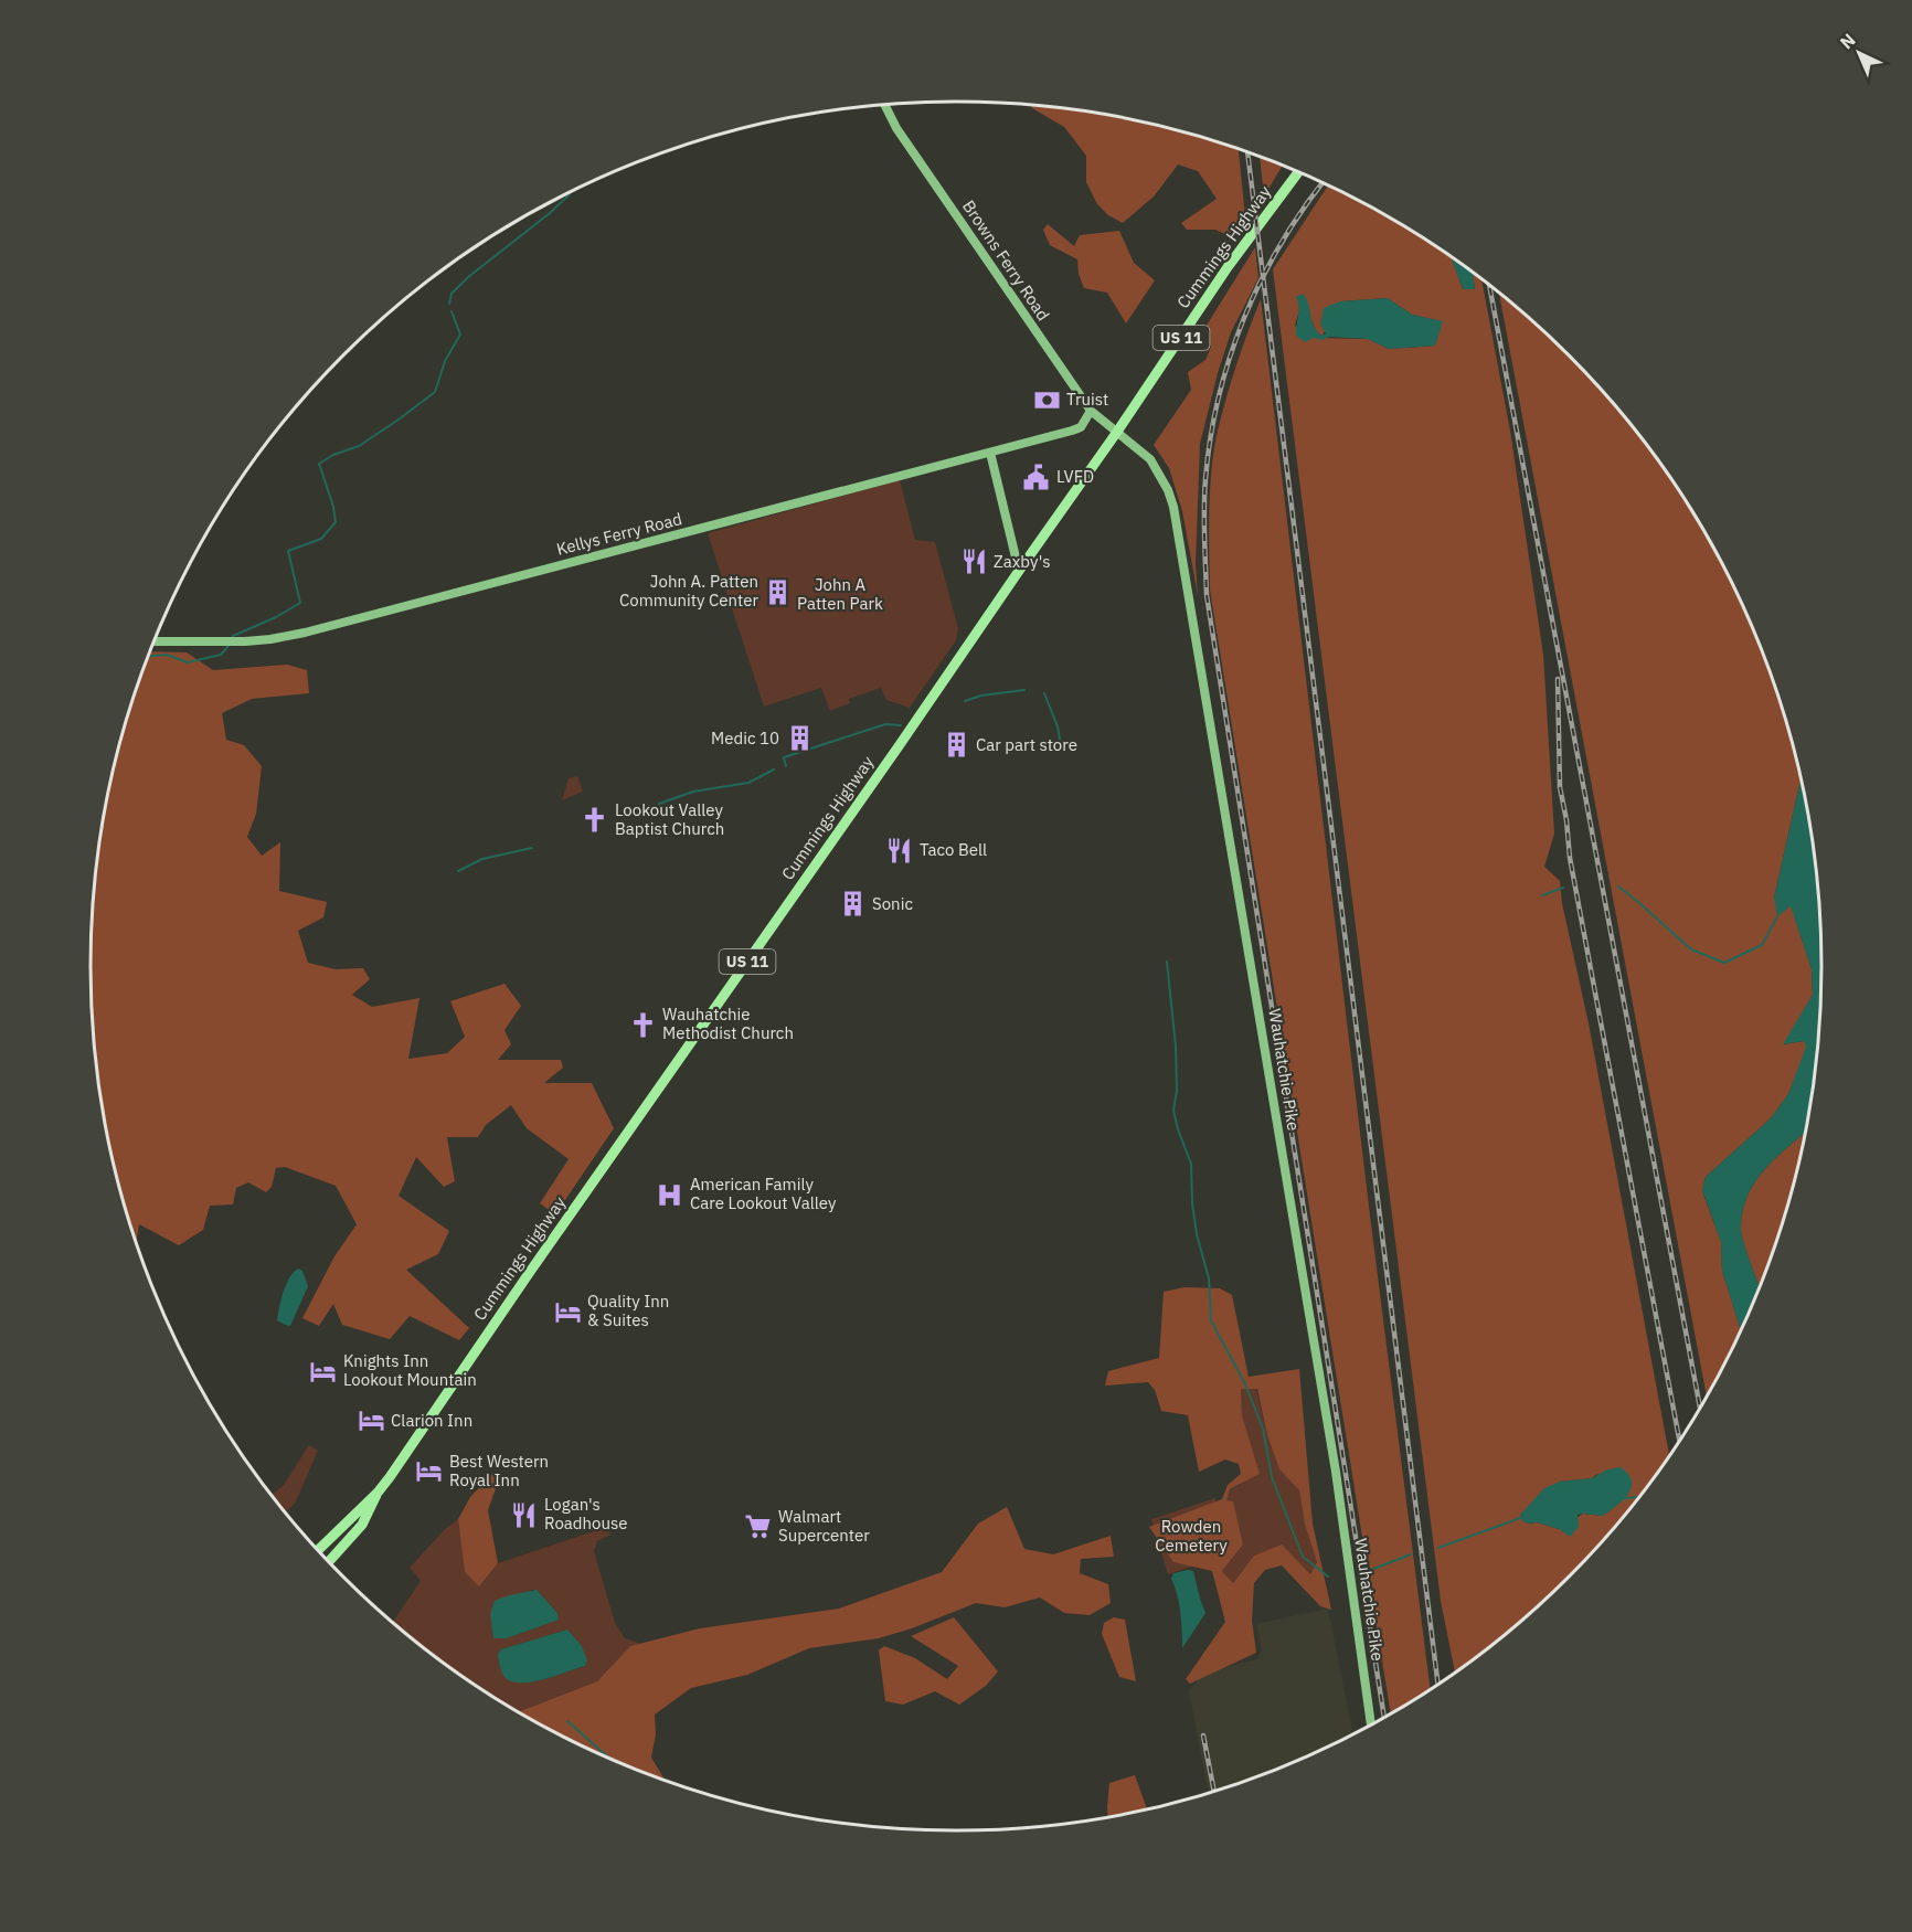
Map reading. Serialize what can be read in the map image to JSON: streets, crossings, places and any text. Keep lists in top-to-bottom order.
{
  "streets": {
    "main road": ["Cummings Highway", "US 11"],
    "street": ["Browns Ferry Road", "Kellys Ferry Road", "Wauhatchie Pike"]
  },
  "crossings": [
    ["Cummings Highway", "Browns Ferry Road"],
    ["Cummings Highway", "Wauhatchie Pike"],
    ["Browns Ferry Road", "Kellys Ferry Road"],
    ["Browns Ferry Road", "Wauhatchie Pike"]
  ],
  "parks": ["John A Patten Park", "Rowden Cemetery"],
  "places": {
    "bank": ["Truist"],
    "public building": ["LVFD"],
    "restaurant": ["Zaxby's", "Taco Bell", "Logan's Roadhouse"],
    "building": [
      "John A. Patten Community Center",
      "Medic 10",
      "Car part store",
      "Sonic"
    ],
    "church": ["Lookout Valley Baptist Church", "Wauhatchie Methodist Church"],
    "hospital": ["American Family Care Lookout Valley"],
    "hotel": [
      "Quality Inn & Suites",
      "Knights Inn Lookout Mountain",
      "Clarion Inn",
      "Best Western Royal Inn"
    ],
    "supermarket": ["Walmart Supercenter"]
  },
  "north": "top left"
}
